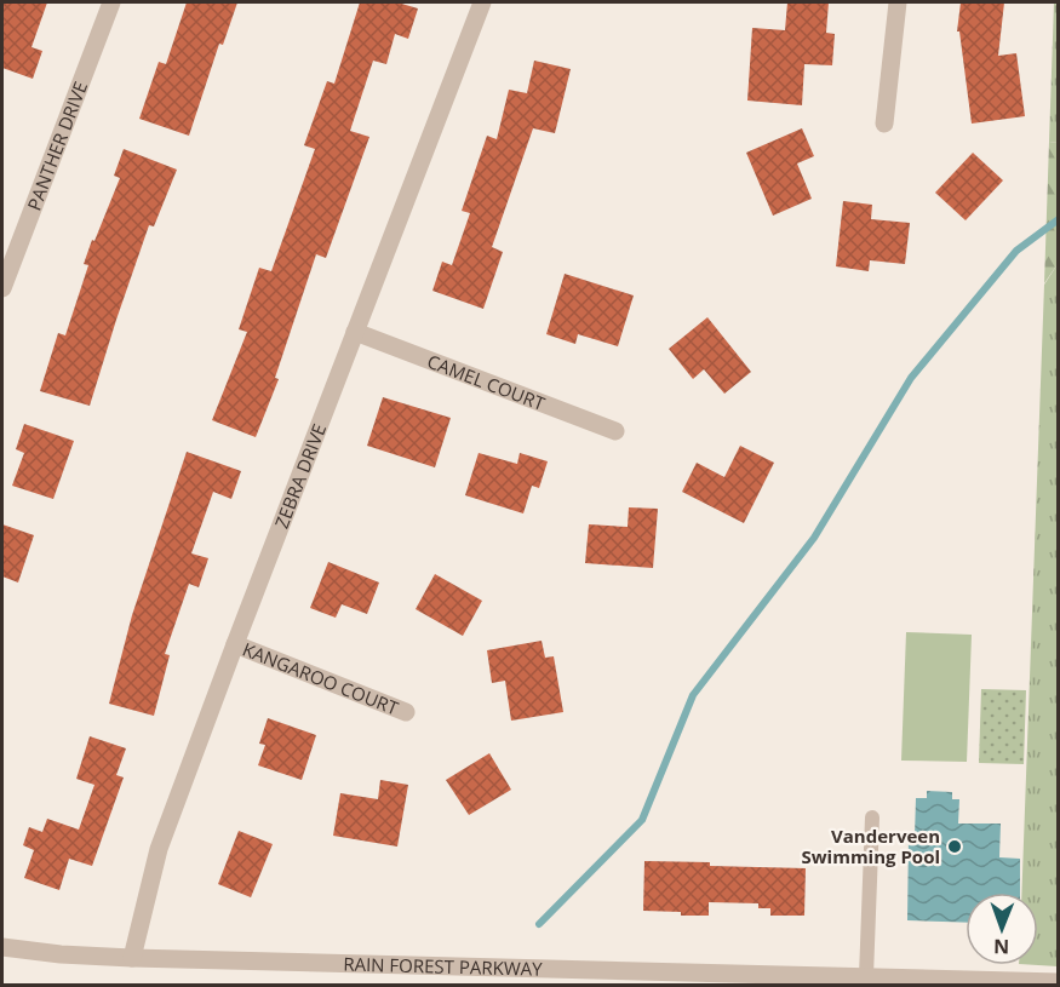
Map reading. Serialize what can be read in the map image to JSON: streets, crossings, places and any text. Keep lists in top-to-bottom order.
{
  "streets": {
    "street": [
      "PANTHER DRIVE",
      "CAMEL COURT",
      "ZEBRA DRIVE",
      "KANGAROO COURT",
      "RAIN FOREST PARKWAY"
    ]
  },
  "crossings": [
    ["CAMEL COURT", "ZEBRA DRIVE"],
    ["ZEBRA DRIVE", "KANGAROO COURT"],
    ["ZEBRA DRIVE", "RAIN FOREST PARKWAY"]
  ],
  "places": ["Vanderveen Swimming Pool"],
  "north": "bottom"
}
